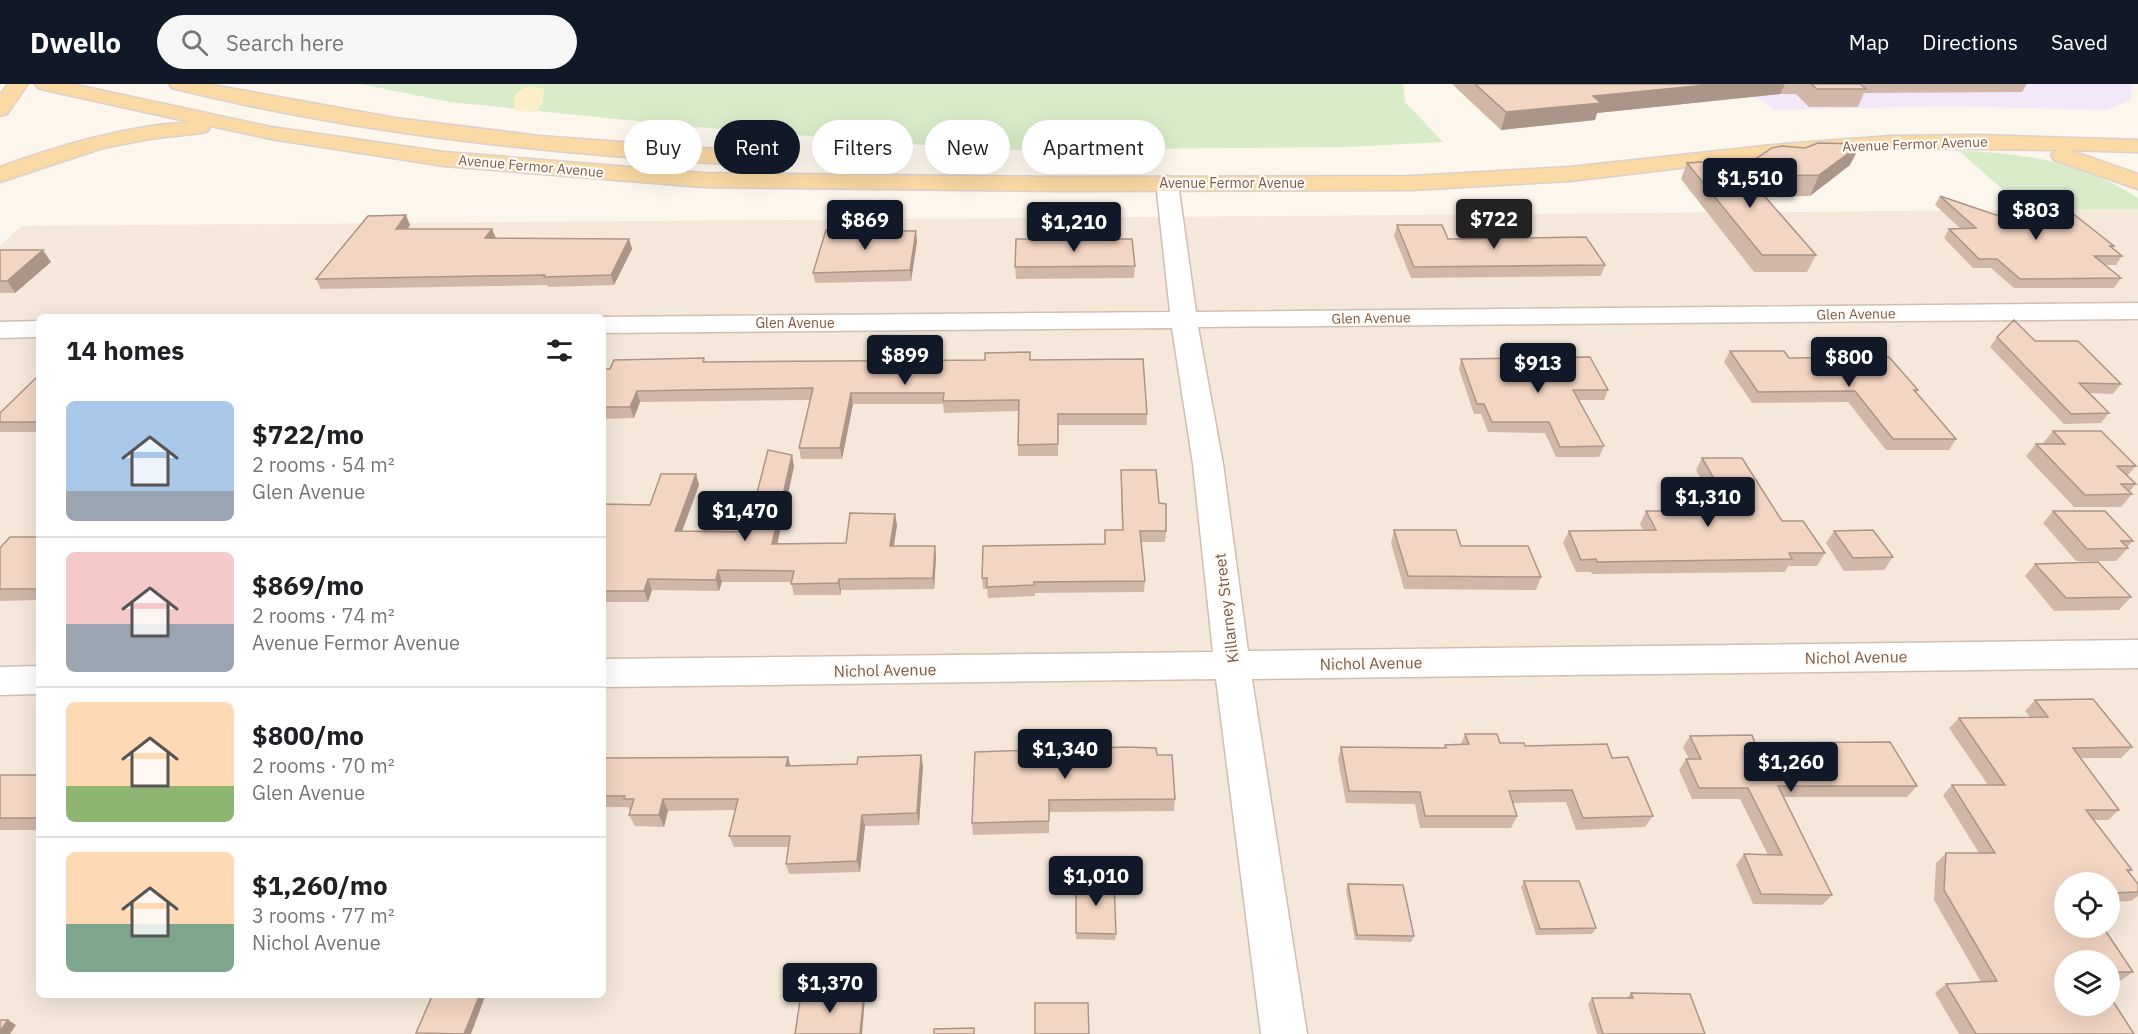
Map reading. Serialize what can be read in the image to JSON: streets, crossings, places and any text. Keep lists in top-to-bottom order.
{
  "streets": {
    "main road": ["Avenue Fermor Avenue"],
    "street": ["Glen Avenue", "Killarney Street", "Nichol Avenue"]
  },
  "crossings": [
    ["Avenue Fermor Avenue", "Killarney Street"],
    ["Glen Avenue", "Killarney Street"],
    ["Killarney Street", "Nichol Avenue"]
  ],
  "page": {
    "header": "Dwello",
    "search": "Search here",
    "nav": ["Map", "Directions", "Saved"],
    "chip": [
      "Buy",
      "Rent",
      "Filters",
      "New",
      "Apartment"
    ],
    "price": [
      "$1,510",
      "$803",
      "$722",
      "$869",
      "$1,210",
      "$899",
      "$800",
      "$913",
      "$1,310",
      "$1,470",
      "$1,340",
      "$1,260",
      "$1,010",
      "$1,370"
    ],
    "heading": "14 homes",
    "list": [
      {
        "name": "$722/mo",
        "note": "2 rooms · 54 m² · Glen Avenue"
      },
      {
        "name": "$869/mo",
        "note": "2 rooms · 74 m² · Avenue Fermor Avenue"
      },
      {
        "name": "$800/mo",
        "note": "2 rooms · 70 m² · Glen Avenue"
      },
      {
        "name": "$1,260/mo",
        "note": "3 rooms · 77 m² · Nichol Avenue"
      }
    ]
  }
}
